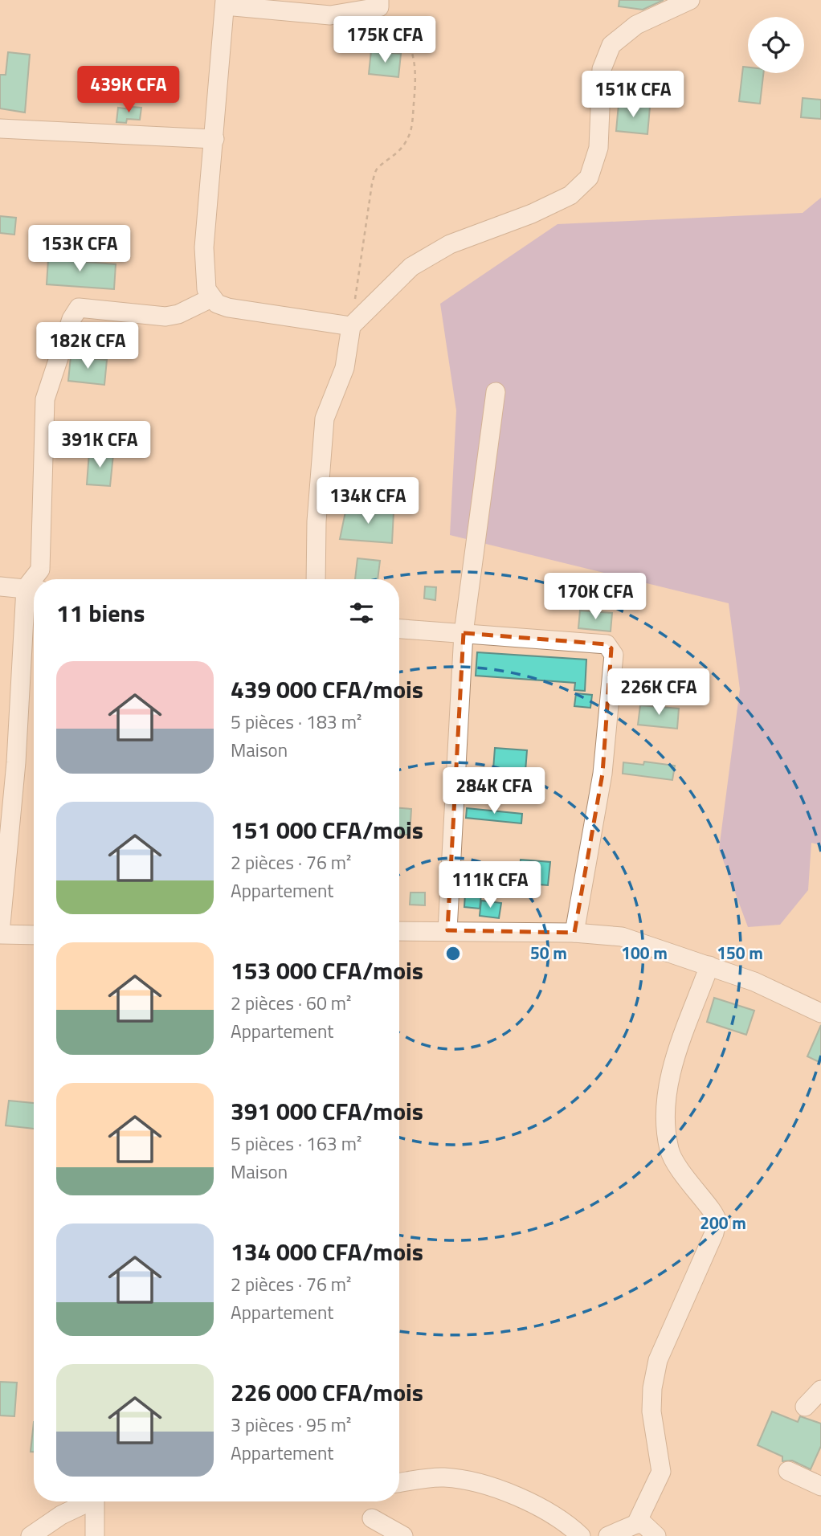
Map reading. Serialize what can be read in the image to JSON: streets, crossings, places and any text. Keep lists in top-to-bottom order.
{
  "page": {
    "price": [
      "175K CFA",
      "439K CFA",
      "151K CFA",
      "153K CFA",
      "182K CFA",
      "391K CFA",
      "134K CFA",
      "170K CFA",
      "226K CFA",
      "284K CFA",
      "111K CFA"
    ],
    "heading": "11 biens",
    "list": [
      {
        "name": "439 000 CFA/mois",
        "note": "5 pièces · 183 m² · Maison"
      },
      {
        "name": "151 000 CFA/mois",
        "note": "2 pièces · 76 m² · Appartement"
      },
      {
        "name": "153 000 CFA/mois",
        "note": "2 pièces · 60 m² · Appartement"
      },
      {
        "name": "391 000 CFA/mois",
        "note": "5 pièces · 163 m² · Maison"
      },
      {
        "name": "134 000 CFA/mois",
        "note": "2 pièces · 76 m² · Appartement"
      },
      {
        "name": "226 000 CFA/mois",
        "note": "3 pièces · 95 m² · Appartement"
      }
    ]
  },
  "rings": [
    "50 m",
    "100 m",
    "150 m",
    "200 m"
  ]
}
